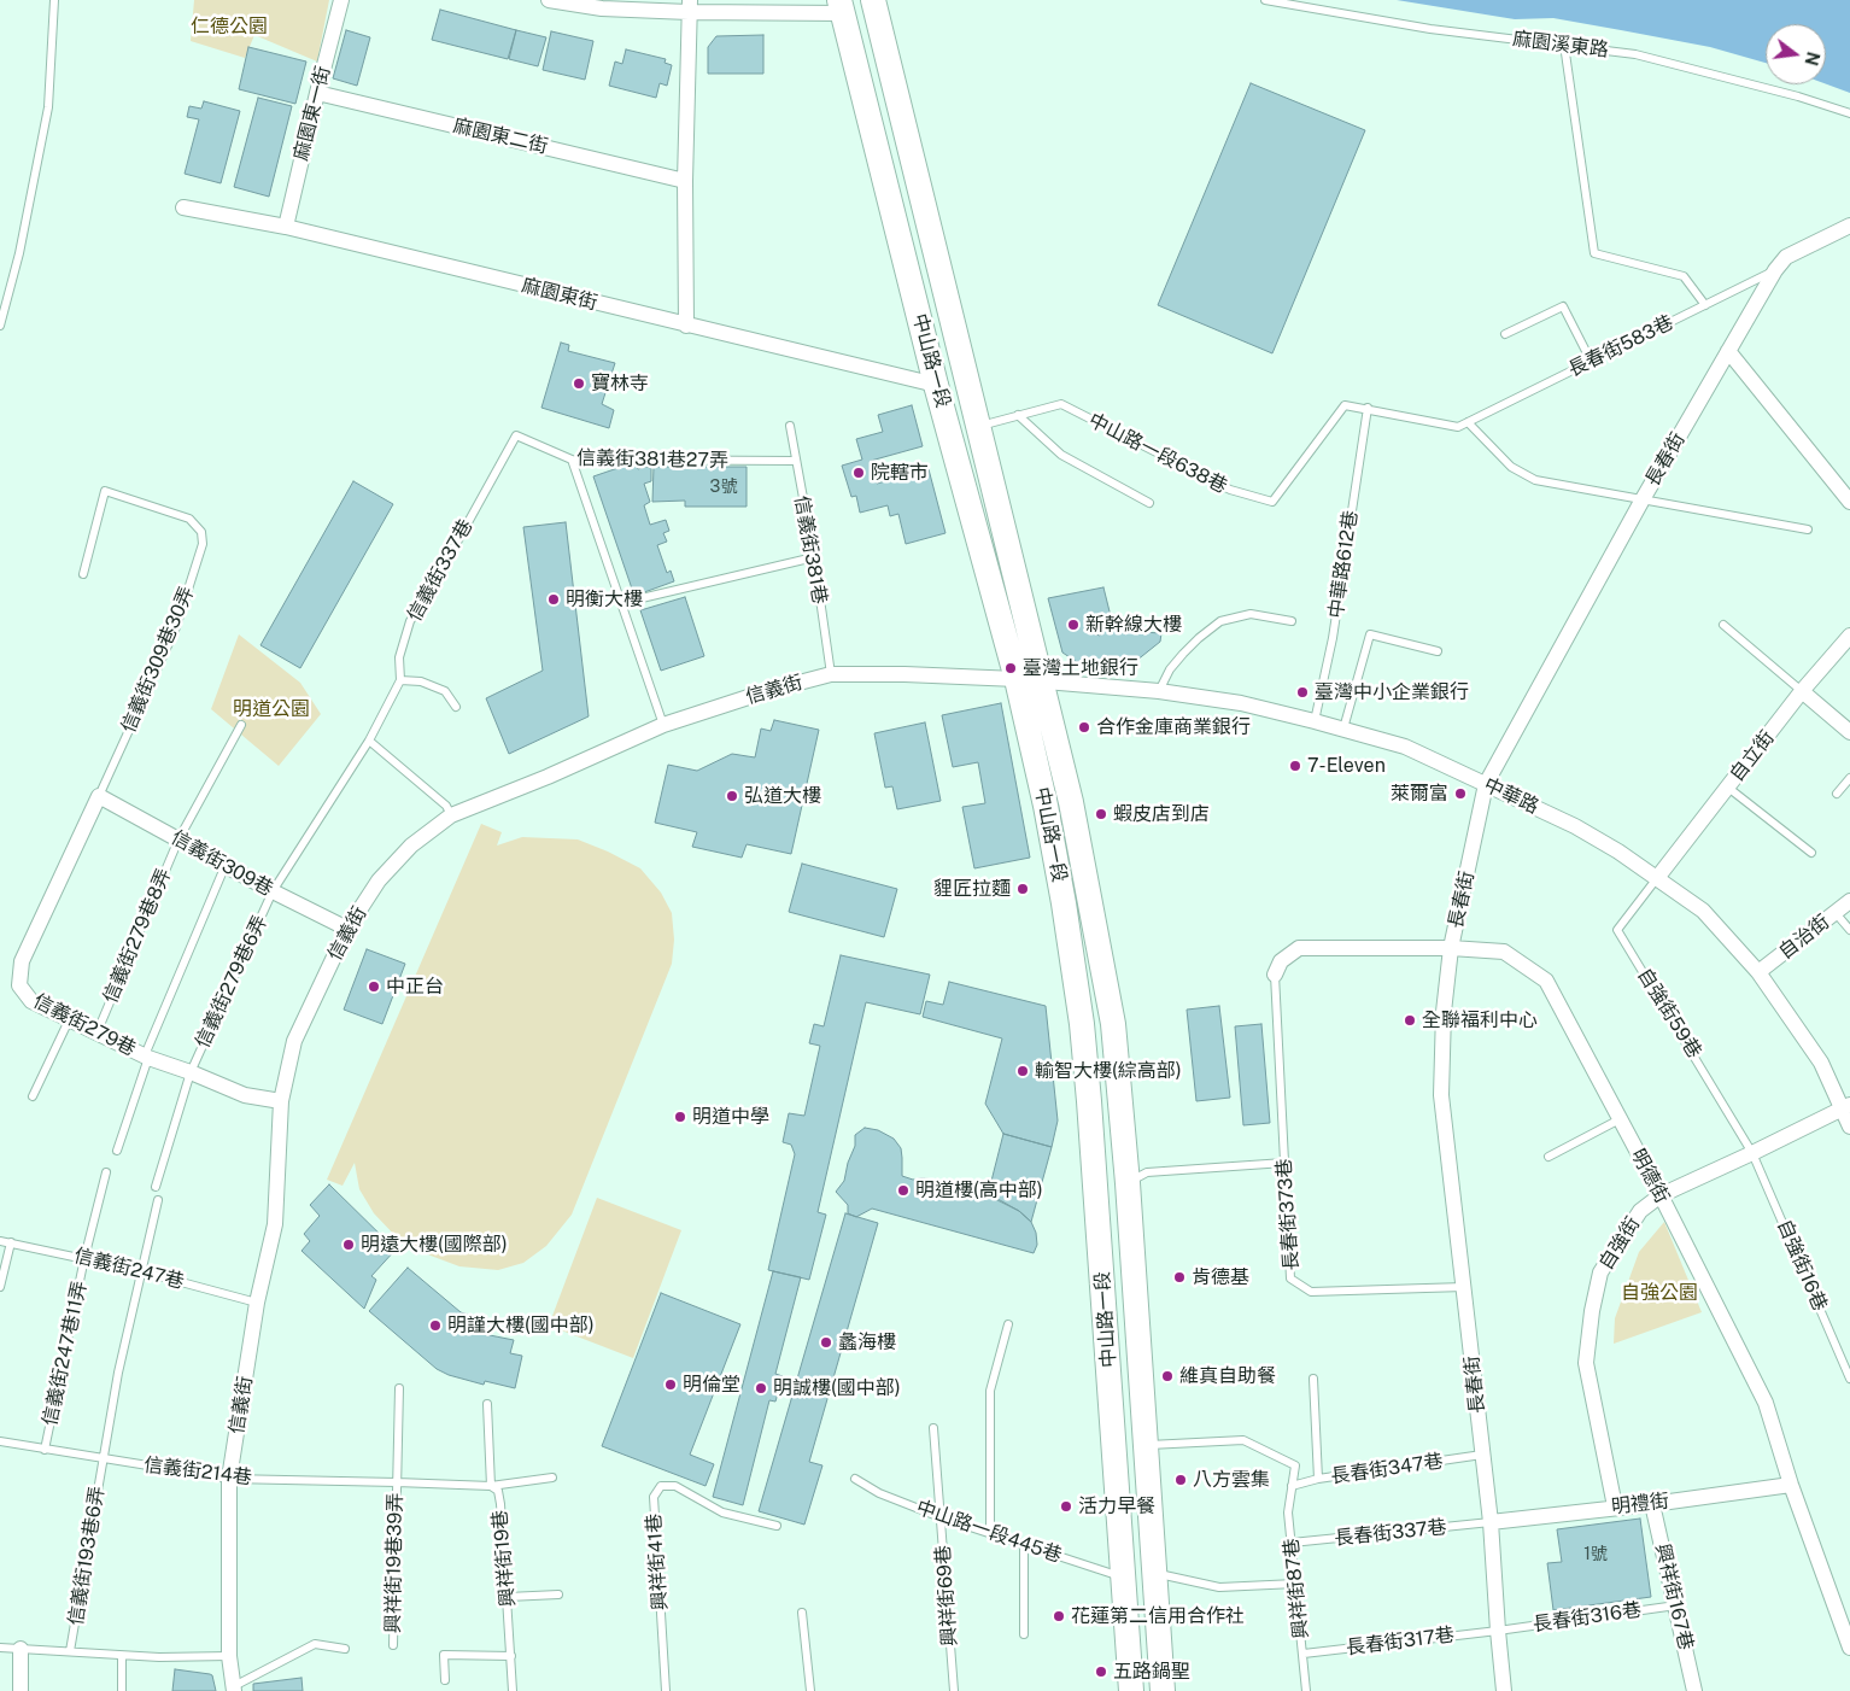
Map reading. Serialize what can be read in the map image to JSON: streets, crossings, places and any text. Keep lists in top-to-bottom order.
{
  "streets": {
    "main road": ["中山路一段"],
    "street": [
      "麻園東一街",
      "麻園東二街",
      "麻園東街",
      "長春街",
      "信義街",
      "自立街",
      "中華路",
      "信義街309巷",
      "自治街",
      "信義街279巷",
      "明德街",
      "自強街",
      "明禮街",
      "興祥街167巷"
    ],
    "lane": [
      "麻園溪東路",
      "長春街583巷",
      "中山路一段638巷",
      "信義街381巷27弄",
      "信義街381巷",
      "中華路612巷",
      "信義街337巷",
      "信義街309巷30弄",
      "信義街279巷8弄",
      "信義街279巷6弄",
      "自強街59巷",
      "長春街373巷",
      "自強街16巷",
      "信義街247巷",
      "信義街247巷11弄",
      "長春街347巷",
      "信義街214巷",
      "中山路一段445巷",
      "長春街337巷",
      "信義街193巷6弄",
      "興祥街19巷",
      "興祥街41巷",
      "興祥街19巷39弄",
      "興祥街87巷",
      "興祥街69巷",
      "長春街316巷",
      "長春街317巷"
    ]
  },
  "crossings": [
    ["麻園東一街", "麻園東二街"],
    ["麻園東一街", "麻園東街"],
    ["麻園東街", "中山路一段"],
    ["長春街583巷", "長春街"],
    ["中山路一段", "中山路一段638巷"],
    ["中山路一段", "信義街"],
    ["中山路一段", "中華路"],
    ["中山路一段", "中山路一段445巷"],
    ["中山路一段", "興祥街87巷"],
    ["中山路一段638巷", "中華路612巷"],
    ["信義街381巷27弄", "信義街381巷"],
    ["信義街381巷27弄", "信義街337巷"],
    ["長春街", "中華路"],
    ["長春街", "明德街"],
    ["長春街", "長春街373巷"],
    ["長春街", "長春街347巷"],
    ["長春街", "明禮街"],
    ["長春街", "長春街337巷"],
    ["長春街", "長春街316巷"],
    ["長春街", "長春街317巷"],
    ["信義街381巷", "信義街"],
    ["中華路612巷", "中華路"],
    ["信義街337巷", "信義街279巷6弄"],
    ["信義街309巷30弄", "信義街309巷"],
    ["信義街309巷30弄", "信義街279巷"],
    ["信義街", "中華路"],
    ["信義街", "信義街309巷"],
    ["信義街", "信義街279巷"],
    ["信義街", "信義街247巷"],
    ["信義街", "信義街214巷"],
    ["自立街", "中華路"],
    ["自立街", "自強街59巷"],
    ["中華路", "自治街"],
    ["中華路", "自強街59巷"],
    ["中華路", "自強街"],
    ["信義街309巷", "信義街279巷8弄"],
    ["信義街309巷", "信義街279巷6弄"],
    ["信義街309巷", "信義街279巷"],
    ["信義街279巷8弄", "信義街279巷"],
    ["信義街279巷6弄", "信義街279巷"],
    ["自強街59巷", "自強街"],
    ["自強街59巷", "自強街16巷"],
    ["明德街", "長春街373巷"],
    ["明德街", "自強街"],
    ["明德街", "明禮街"],
    ["自強街", "自強街16巷"],
    ["自強街", "明禮街"],
    ["信義街247巷", "信義街247巷11弄"],
    ["信義街247巷", "信義街193巷6弄"],
    ["信義街247巷11弄", "信義街214巷"],
    ["長春街347巷", "興祥街87巷"],
    ["信義街214巷", "信義街193巷6弄"],
    ["信義街214巷", "興祥街19巷"],
    ["信義街214巷", "興祥街19巷39弄"],
    ["明禮街", "長春街337巷"],
    ["明禮街", "興祥街167巷"],
    ["中山路一段445巷", "興祥街69巷"],
    ["長春街337巷", "興祥街87巷"],
    ["興祥街19巷", "興祥街19巷39弄"],
    ["興祥街87巷", "長春街317巷"],
    ["興祥街167巷", "長春街316巷"],
    ["長春街316巷", "長春街317巷"]
  ],
  "parks": ["仁德公園", "明道公園", "自強公園"],
  "places": [
    "寶林寺",
    "院轄市",
    "明衡大樓",
    "新幹線大樓",
    "臺灣土地銀行",
    "臺灣中小企業銀行",
    "合作金庫商業銀行",
    "7-Eleven",
    "萊爾富",
    "弘道大樓",
    "蝦皮店到店",
    "貍匠拉麵",
    "中正台",
    "全聯福利中心",
    "輸智大樓(綜高部)",
    "明道中學",
    "明道樓(高中部)",
    "明遠大樓(國際部)",
    "肯德基",
    "明謹大樓(國中部)",
    "蠡海樓",
    "維真自助餐",
    "明倫堂",
    "明誠樓(國中部)",
    "八方雲集",
    "活力早餐",
    "花蓮第二信用合作社",
    "五路鍋聖"
  ],
  "house_numbers": ["3號", "1號"],
  "north": "right"
}
